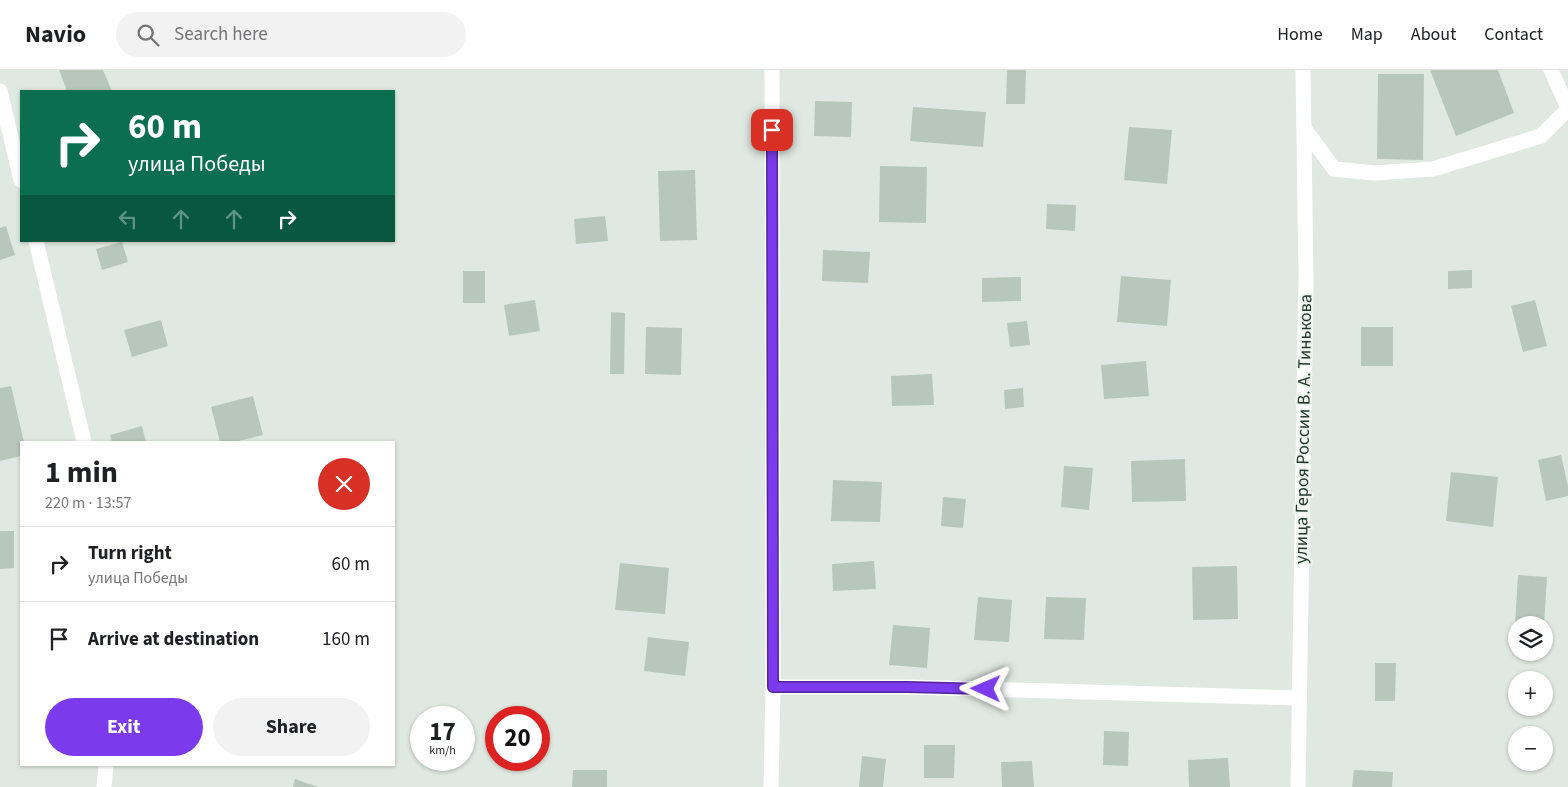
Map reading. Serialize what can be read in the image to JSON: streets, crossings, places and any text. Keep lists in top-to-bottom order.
{
  "streets": {
    "street": ["улица Героя России В. А. Тинькова"]
  },
  "page": {
    "header": "Navio",
    "search": "Search here",
    "nav": [
      "Home",
      "Map",
      "About",
      "Contact"
    ],
    "turn": ["60 m", "улица Победы"],
    "heading": ["1 min", "220 m · 13:57"],
    "list": [
      {
        "name": "Turn right",
        "note": "улица Победы",
        "value": "60 m"
      },
      {
        "name": "Arrive at destination",
        "value": "160 m"
      }
    ],
    "map_buttons": ["+", "−"],
    "buttons": ["Exit", "Share"],
    "speed": "17 km/h",
    "limit": "20"
  }
}
